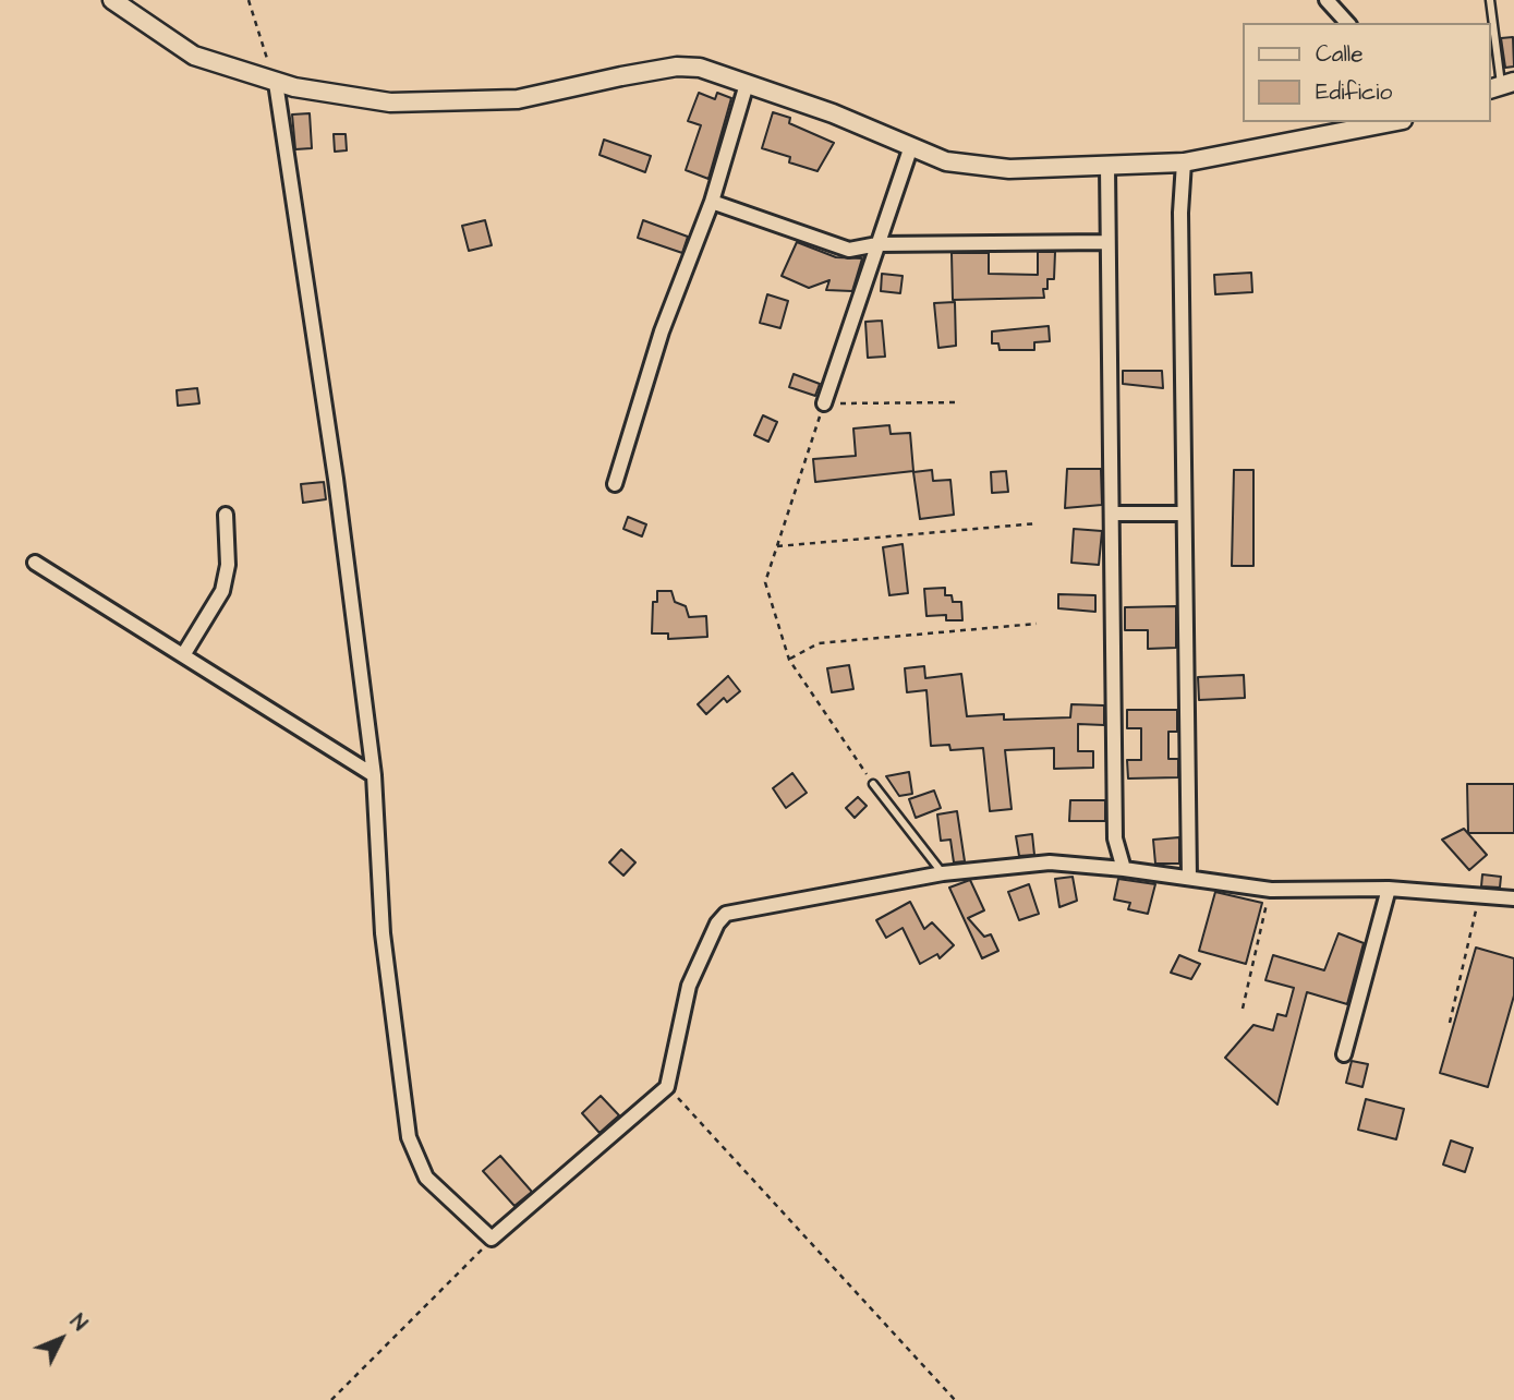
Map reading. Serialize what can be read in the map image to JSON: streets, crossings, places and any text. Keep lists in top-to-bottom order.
{
  "legend": ["Calle", "Edificio"],
  "north": "top right"
}
